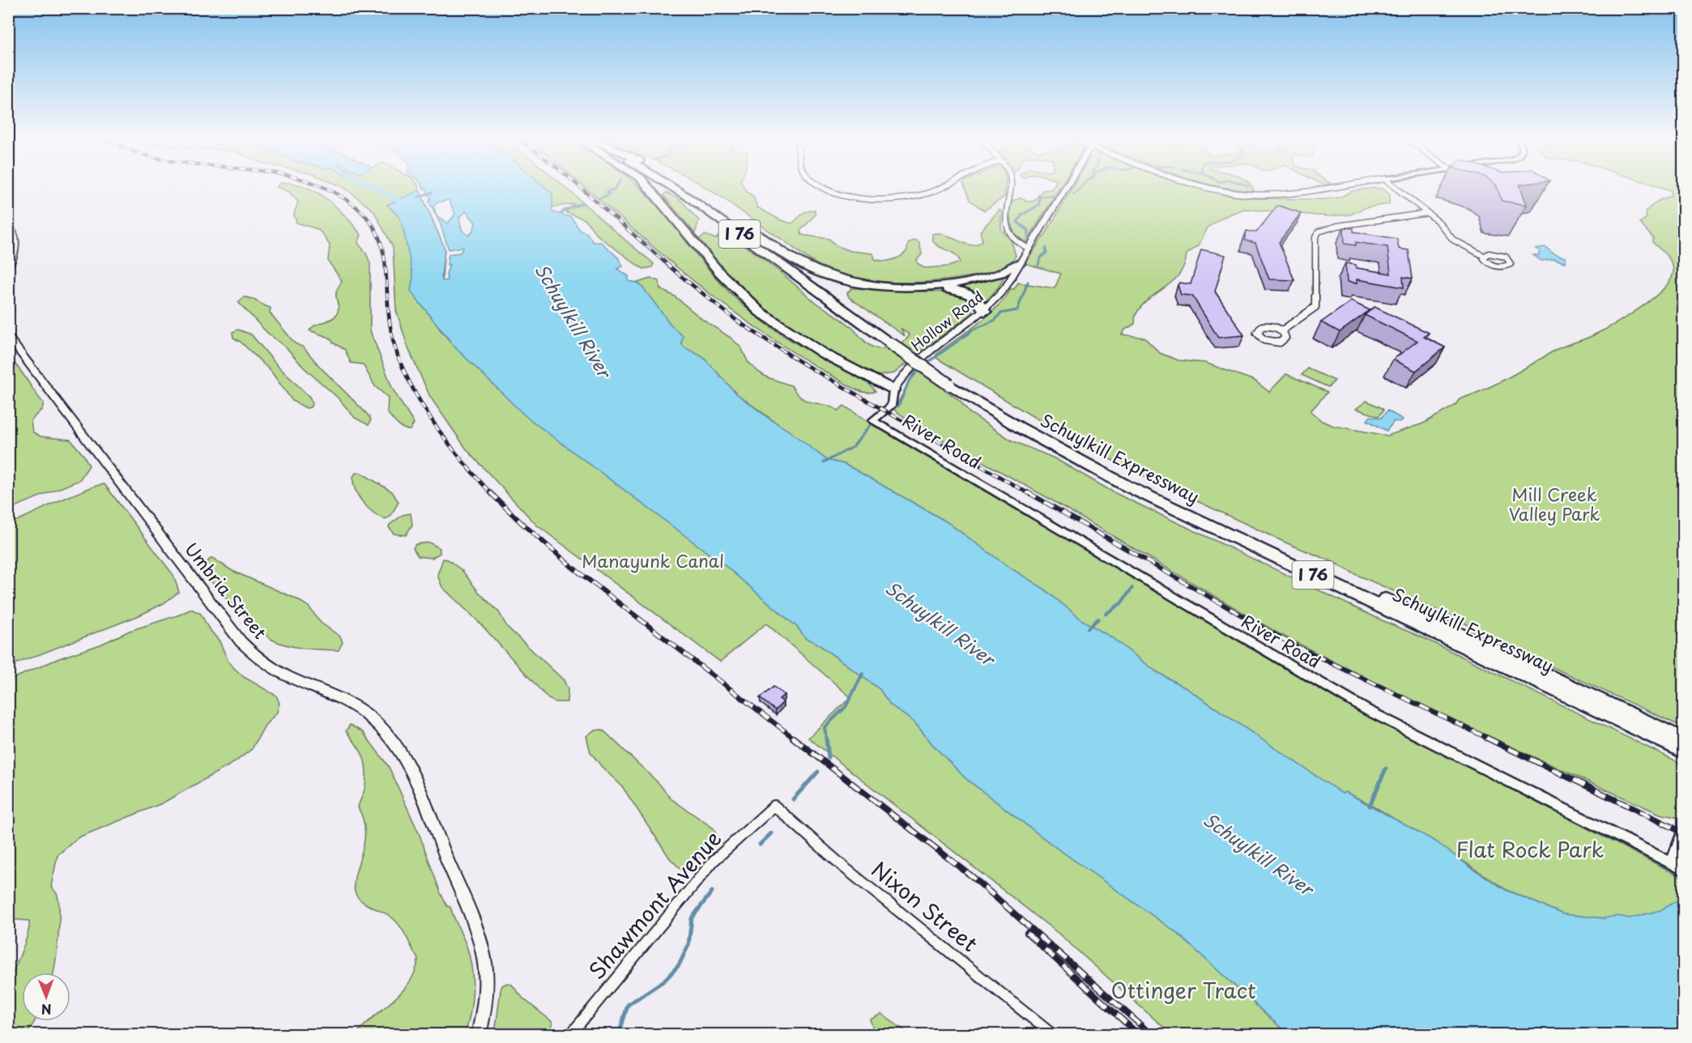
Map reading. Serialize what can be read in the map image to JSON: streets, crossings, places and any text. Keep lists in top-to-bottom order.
{
  "streets": {
    "highway": ["I 76", "Schuylkill Expressway"],
    "main road": ["Hollow Road", "Umbria Street"],
    "street": ["River Road", "Shawmont Avenue", "Nixon Street"]
  },
  "crossings": [
    ["Hollow Road", "River Road"],
    ["Shawmont Avenue", "Nixon Street"]
  ],
  "water": ["Schuylkill River"],
  "parks": [
    "Mill Creek Valley Park",
    "Manayunk Canal",
    "Flat Rock Park",
    "Ottinger Tract"
  ],
  "north": "bottom"
}
